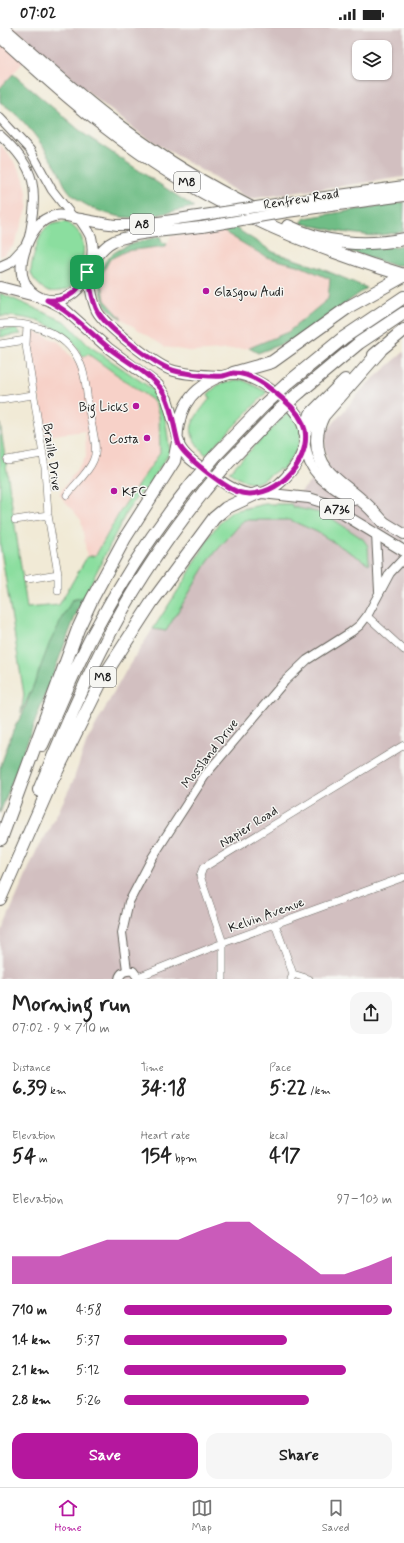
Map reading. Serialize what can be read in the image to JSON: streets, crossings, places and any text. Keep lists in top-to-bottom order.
{
  "streets": {
    "highway": ["M8"],
    "main road": ["Renfrew Road", "A8", "A736"],
    "street": [
      "Braille Drive",
      "Mossland Drive",
      "Napier Road",
      "Kelvin Avenue"
    ]
  },
  "crossings": [
    ["M8", "A736"],
    ["Renfrew Road", "A736"],
    ["A736", "Mossland Drive"],
    ["Napier Road", "Kelvin Avenue"]
  ],
  "places": [
    "Glasgow Audi",
    "Big Licks",
    "Costa",
    "KFC"
  ],
  "page": {
    "status": "07:02",
    "heading": ["Morning run", "07:02 · 9 × 710 m"],
    "stats": [
      ["Distance", "6.39 km"],
      ["Time", "34:18"],
      ["Pace", "5:22 /km"],
      ["Elevation", "54 m"],
      ["Heart rate", "154 bpm"],
      ["kcal", "417"]
    ],
    "chart": ["Elevation", "97–103 m"],
    "list": [
      {
        "name": "710 m",
        "note": "4:58"
      },
      {
        "name": "1.4 km",
        "note": "5:37"
      },
      {
        "name": "2.1 km",
        "note": "5:12"
      },
      {
        "name": "2.8 km",
        "note": "5:26"
      }
    ],
    "buttons": ["Save", "Share"],
    "tabs": ["Home", "Map", "Saved"]
  }
}
